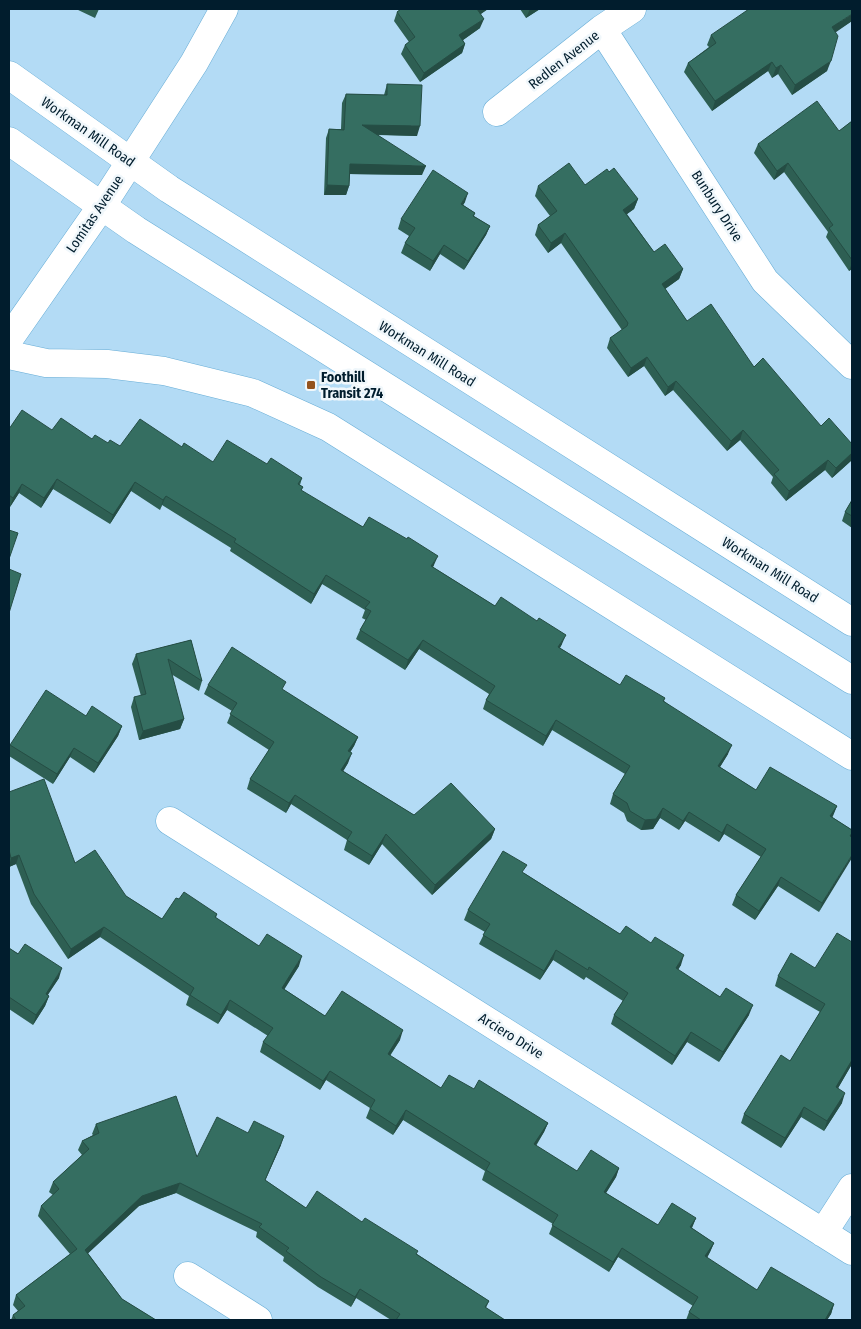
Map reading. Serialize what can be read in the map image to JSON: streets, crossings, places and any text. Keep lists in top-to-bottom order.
{
  "streets": {
    "street": [
      "Redlen Avenue",
      "Workman Mill Road",
      "Bunbury Drive",
      "Lomitas Avenue",
      "Arciero Drive"
    ]
  },
  "crossings": [
    ["Redlen Avenue", "Bunbury Drive"],
    ["Workman Mill Road", "Lomitas Avenue"]
  ],
  "places": {
    "transit": ["Foothill Transit 274"]
  }
}
